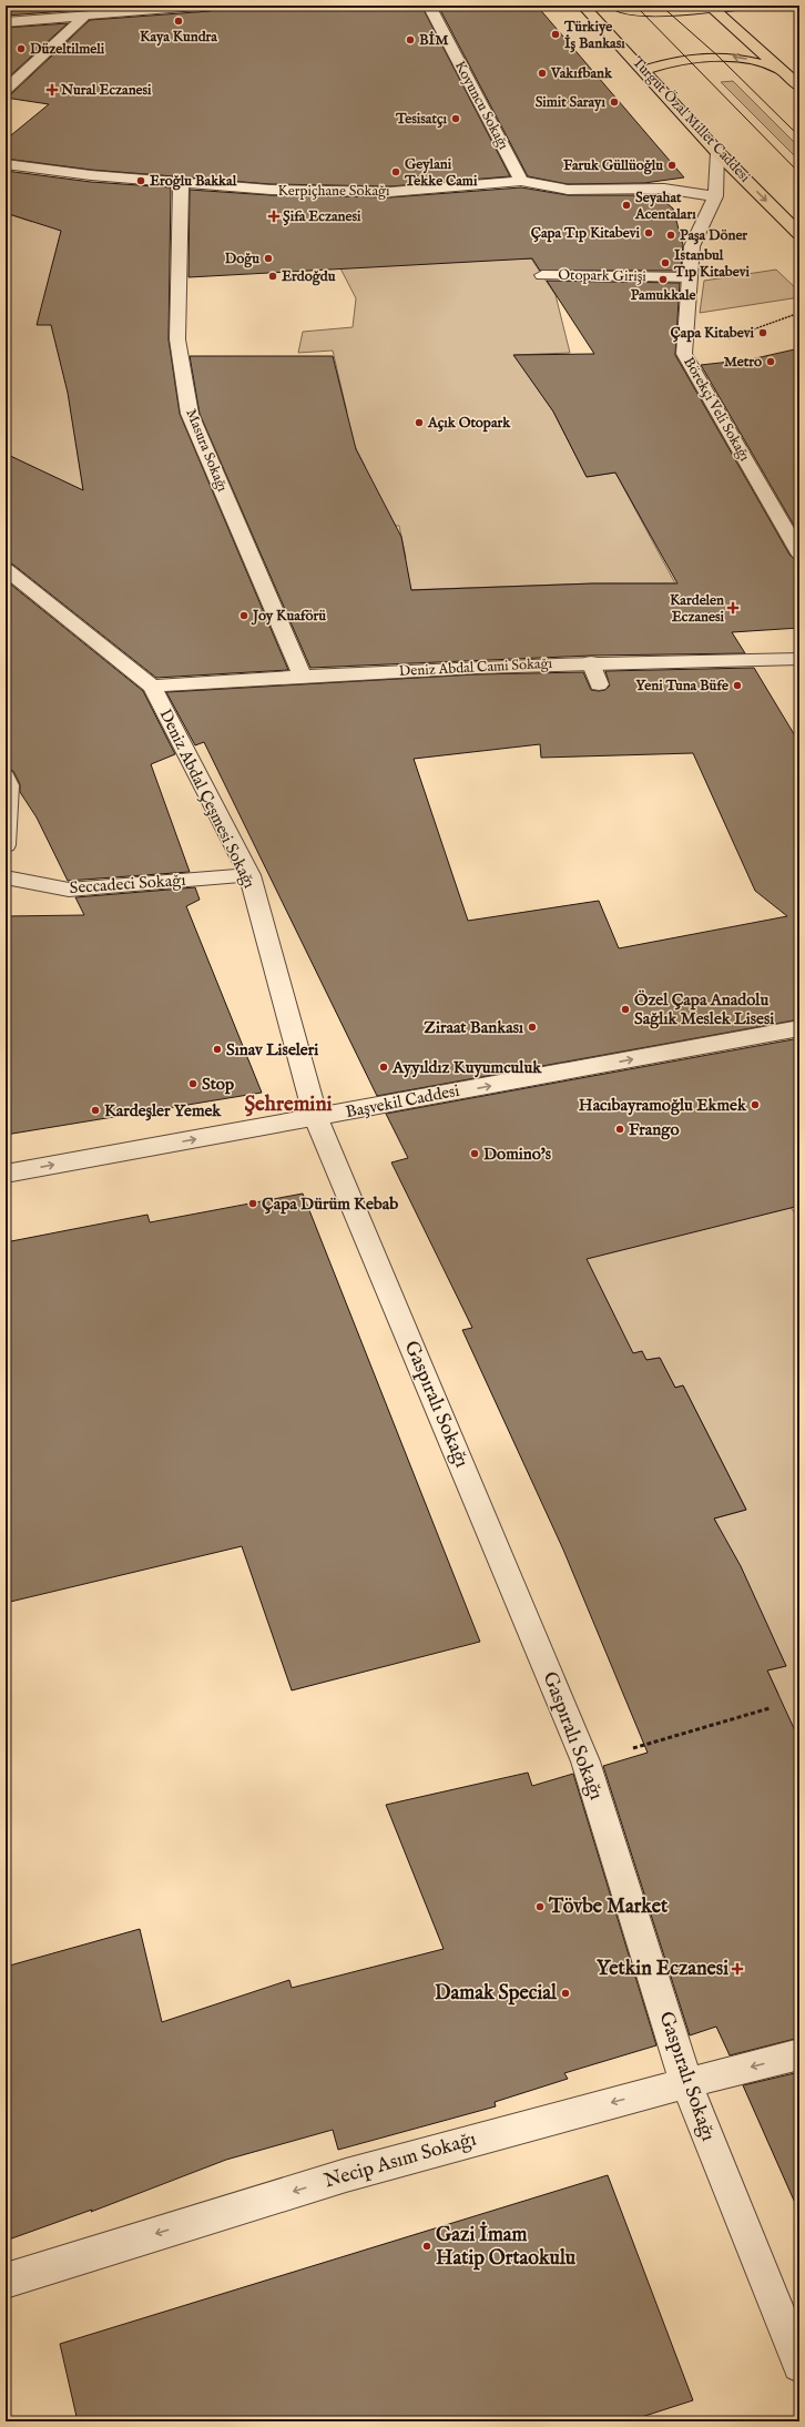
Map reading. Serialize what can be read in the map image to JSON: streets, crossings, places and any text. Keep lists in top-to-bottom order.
{
  "streets": {
    "main road": ["Turgut Özal Millet Caddesi"],
    "street": [
      "Koyuncu Sokağı",
      "Kerpiçhane Sokağı",
      "Otopark Girişi",
      "Börekçi Veli Sokağı",
      "Masura Sokağı",
      "Deniz Abdal Cami Sokağı",
      "Deniz Abdal Çeşmesi Sokağı",
      "Seccadeci Sokağı",
      "Başvekil Caddesi",
      "Gaspıralı Sokağı",
      "Necip Asım Sokağı"
    ]
  },
  "crossings": [
    ["Koyuncu Sokağı", "Kerpiçhane Sokağı"],
    ["Turgut Özal Millet Caddesi", "Börekçi Veli Sokağı"],
    ["Kerpiçhane Sokağı", "Börekçi Veli Sokağı"],
    ["Kerpiçhane Sokağı", "Masura Sokağı"],
    ["Otopark Girişi", "Börekçi Veli Sokağı"],
    ["Masura Sokağı", "Deniz Abdal Cami Sokağı"],
    ["Deniz Abdal Cami Sokağı", "Deniz Abdal Çeşmesi Sokağı"],
    ["Deniz Abdal Çeşmesi Sokağı", "Seccadeci Sokağı"],
    ["Deniz Abdal Çeşmesi Sokağı", "Başvekil Caddesi"],
    ["Deniz Abdal Çeşmesi Sokağı", "Gaspıralı Sokağı"],
    ["Başvekil Caddesi", "Gaspıralı Sokağı"],
    ["Gaspıralı Sokağı", "Necip Asım Sokağı"]
  ],
  "one_way": ["Turgut Özal Millet Caddesi", "Başvekil Caddesi", "Necip Asım Sokağı"],
  "districts": ["Şehremini"],
  "places": {
    "other": [
      "Kaya Kundra",
      "Türkiye İş Bankası",
      "BİM",
      "Düzeltilmeli",
      "Vakıfbank",
      "Simit Sarayı",
      "Tesisatçı",
      "Faruk Güllüoğlu",
      "Geylani Tekke Cami",
      "Eroğlu Bakkal",
      "Seyahat Acentaları",
      "Çapa Tıp Kitabevi",
      "Paşa Döner",
      "Doğu",
      "Istanbul Tıp Kitabevi",
      "Erdoğdu",
      "Pamukkale",
      "Çapa Kitabevi",
      "Metro",
      "Açık Otopark",
      "Joy Kuaförü",
      "Yeni Tuna Büfe",
      "Özel Çapa Anadolu Sağlık Meslek Lisesi",
      "Ziraat Bankası",
      "Sınav Liseleri",
      "Ayyıldız Kuyumculuk",
      "Stop",
      "Hacıbayramoğlu Ekmek",
      "Kardeşler Yemek",
      "Frango",
      "Domino's",
      "Çapa Dürüm Kebab",
      "Tövbe Market",
      "Damak Special",
      "Gazi İmam Hatip Ortaokulu"
    ],
    "health": [
      "Nural Eczanesi",
      "Şifa Eczanesi",
      "Kardelen Eczanesi",
      "Yetkin Eczanesi"
    ]
  }
}
